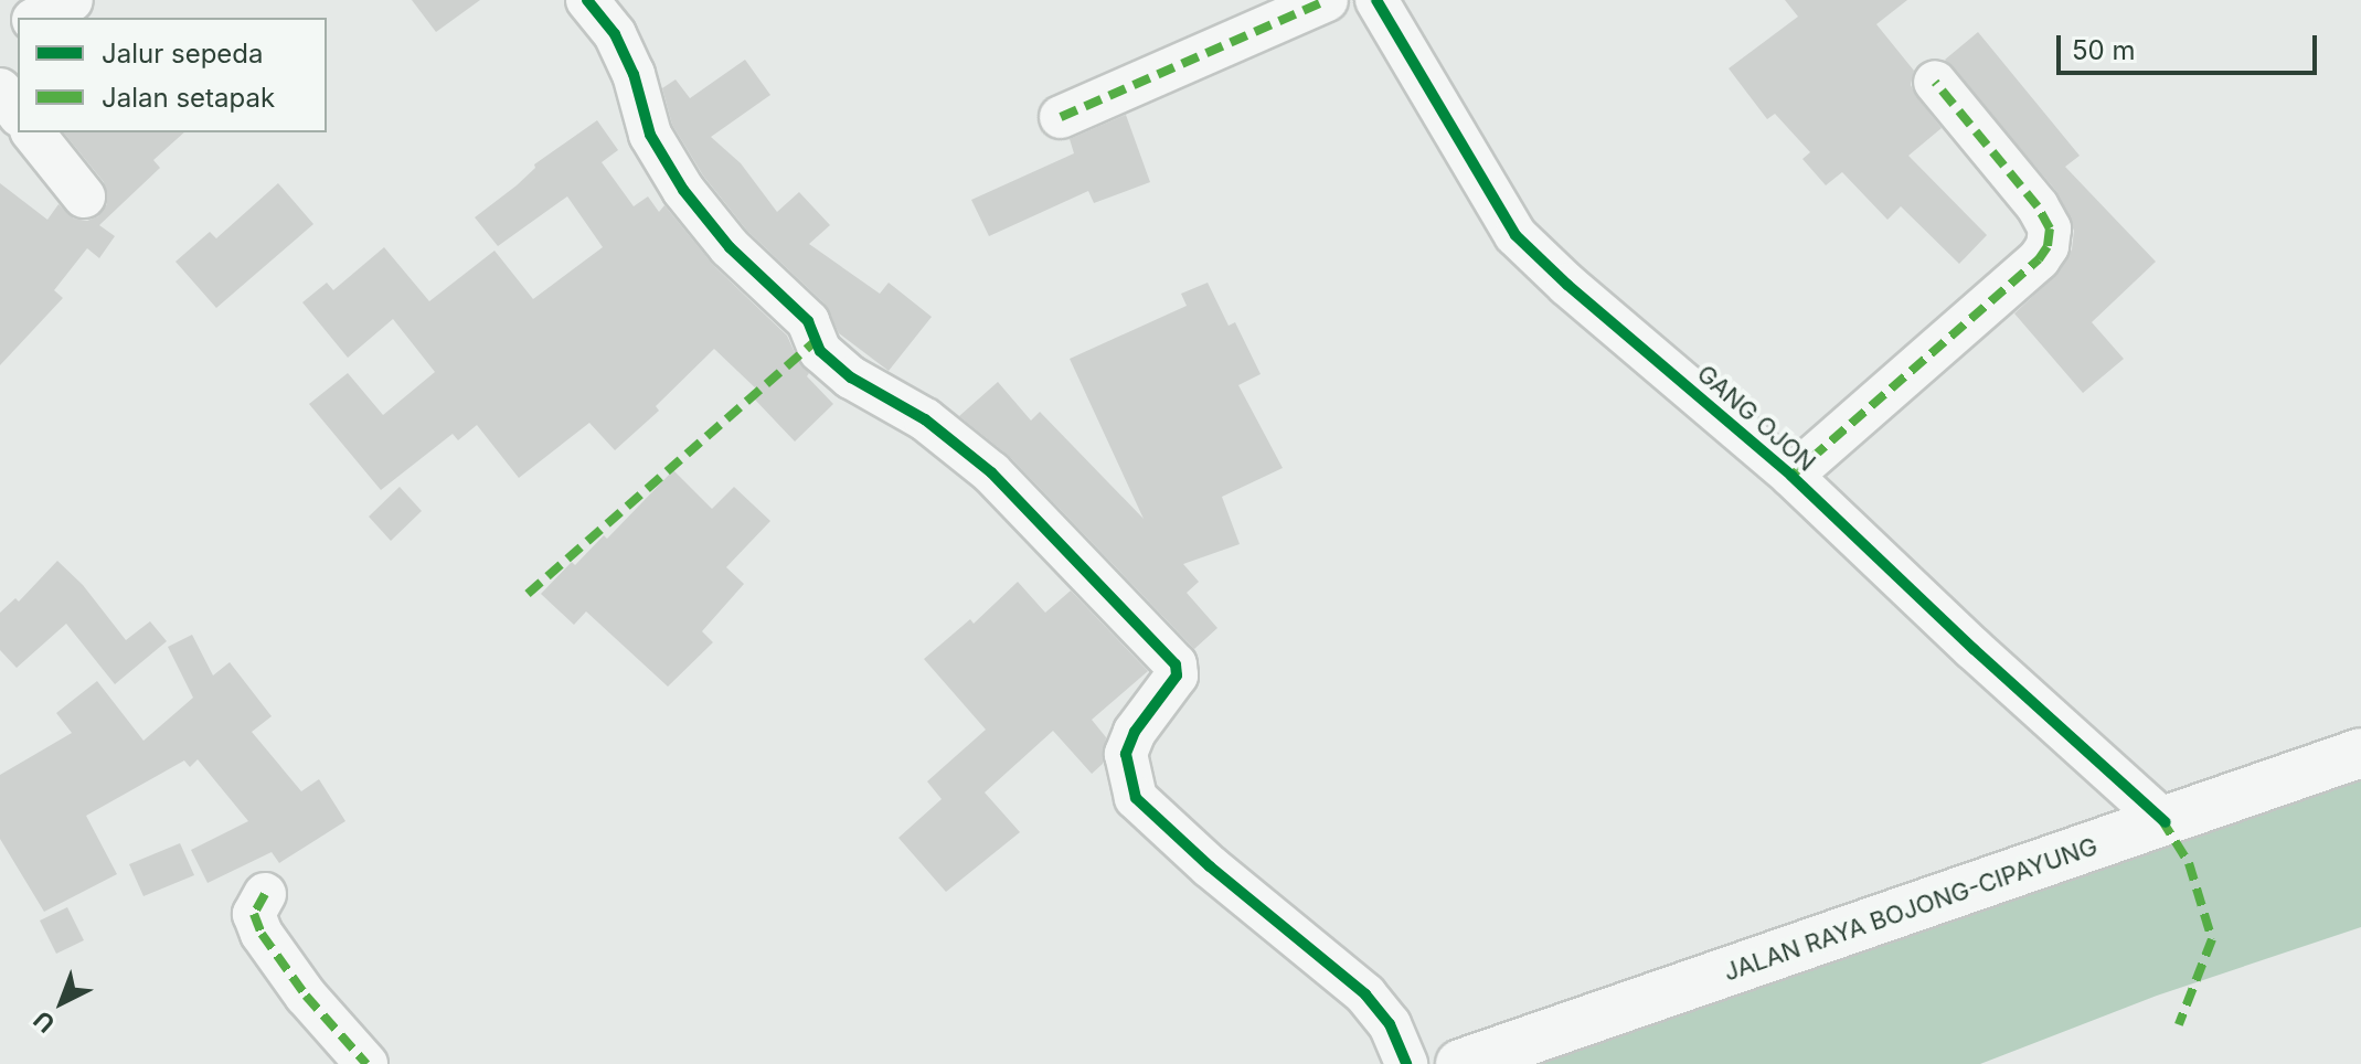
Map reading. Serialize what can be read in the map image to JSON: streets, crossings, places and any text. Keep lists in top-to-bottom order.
{
  "streets": {
    "street": ["GANG OJON", "JALAN RAYA BOJONG-CIPAYUNG"]
  },
  "crossings": [
    ["GANG OJON", "JALAN RAYA BOJONG-CIPAYUNG"]
  ],
  "legend": ["Jalur sepeda", "Jalan setapak"],
  "scale_bar": "50 m",
  "north": "bottom left"
}
